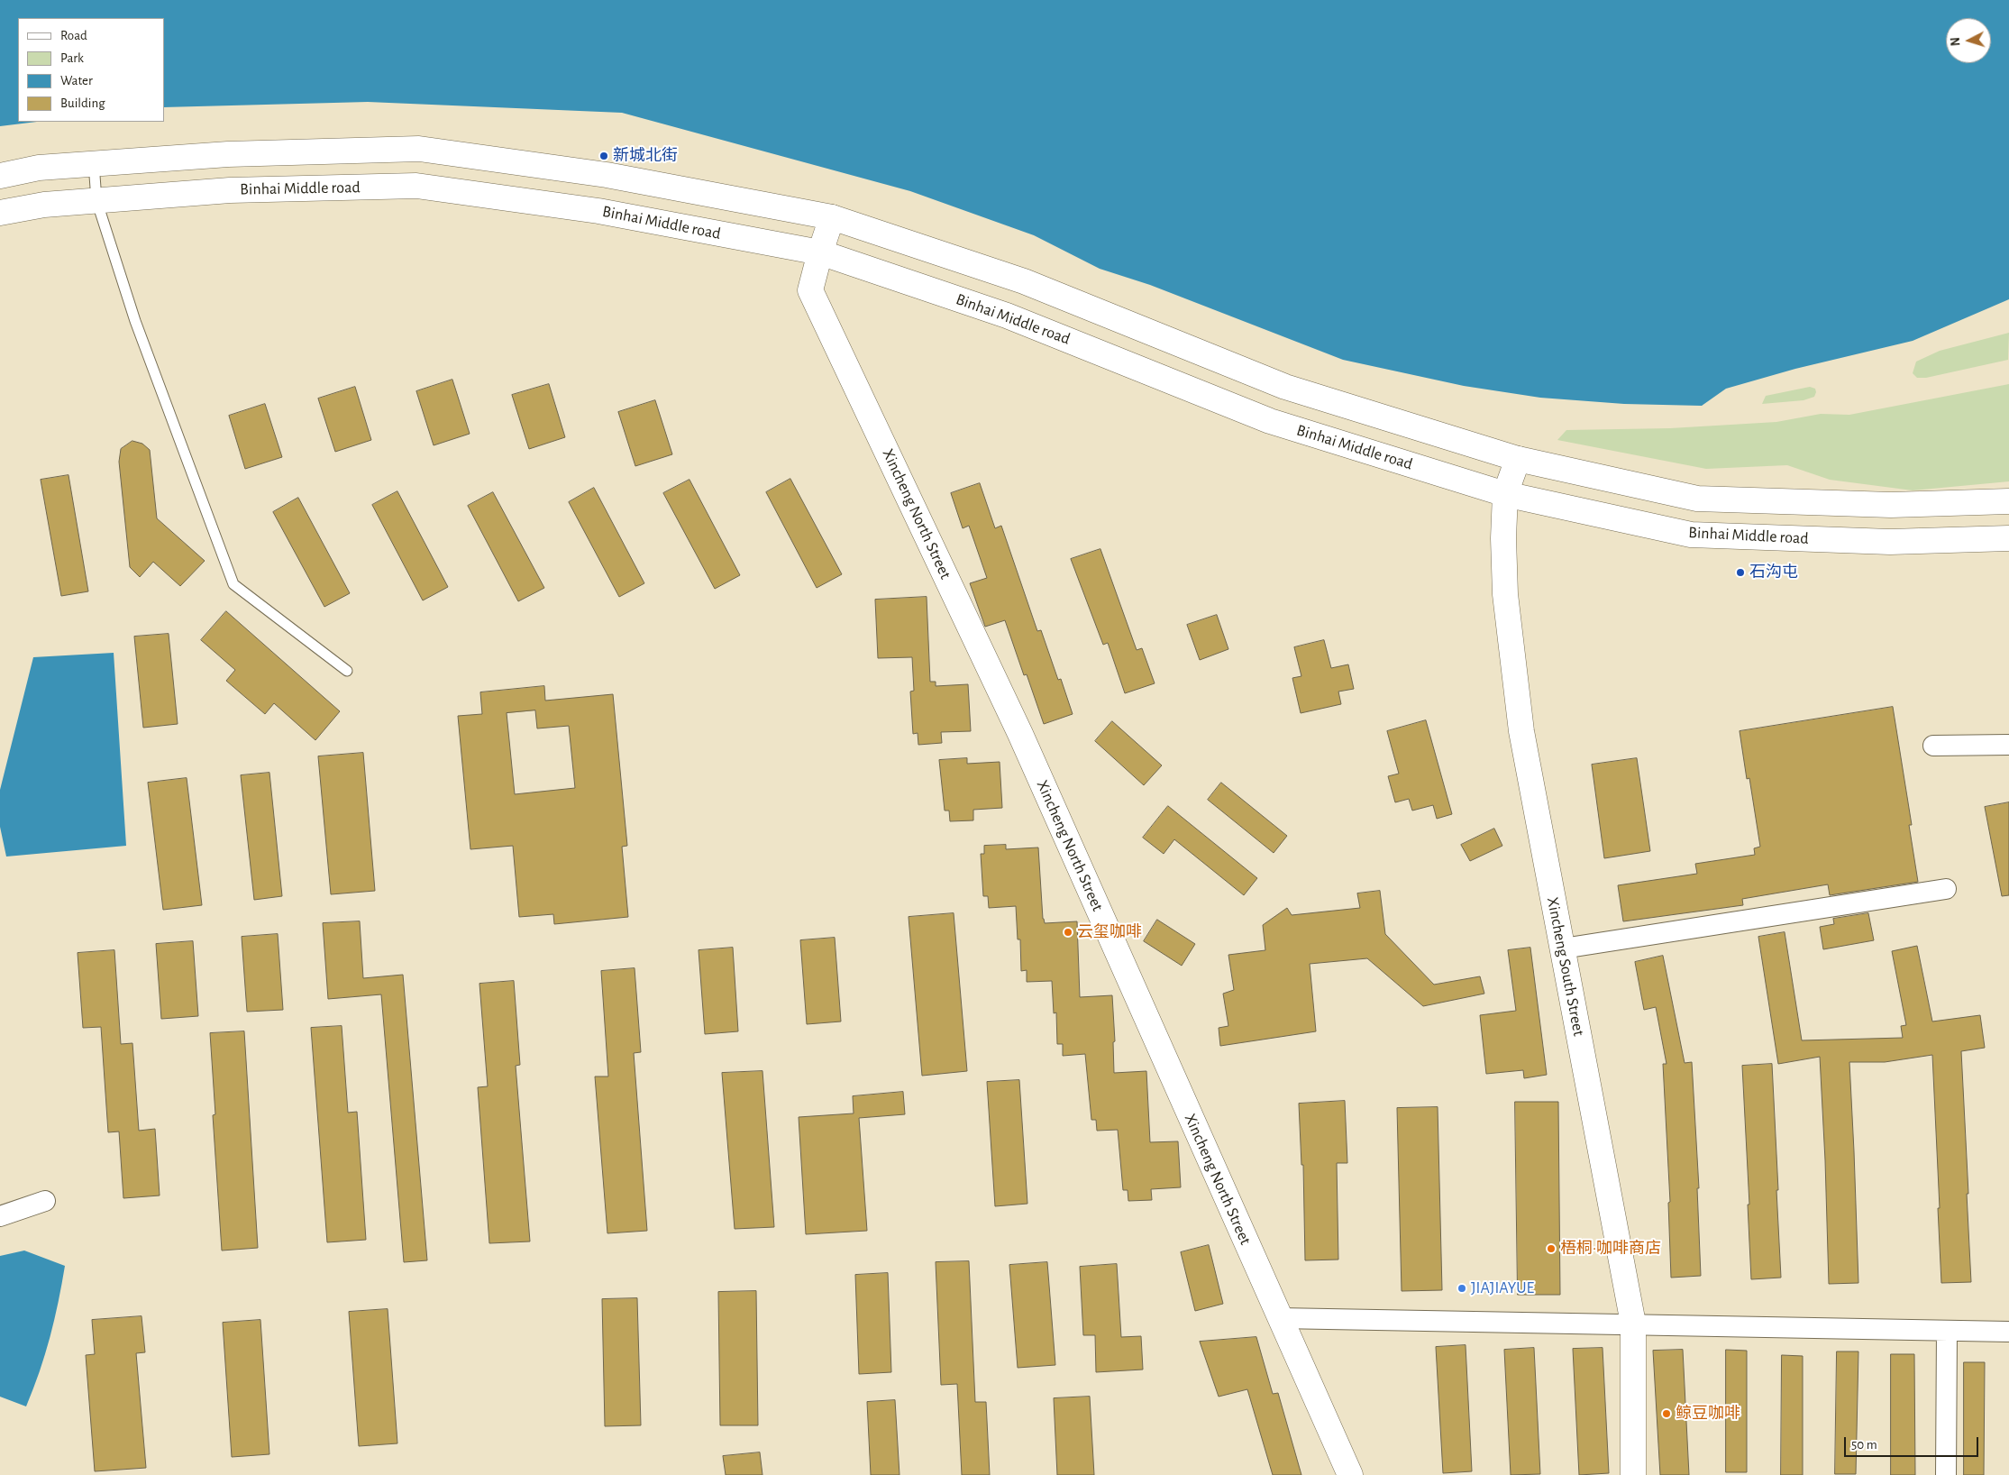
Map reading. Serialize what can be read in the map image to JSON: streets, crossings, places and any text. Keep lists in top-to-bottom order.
{
  "streets": {
    "main road": ["Binhai Middle road", "Xincheng North Street", "Xincheng South Street"]
  },
  "crossings": [
    ["Binhai Middle road", "Xincheng North Street"],
    ["Binhai Middle road", "Xincheng South Street"]
  ],
  "places": [
    "新城北街",
    "石沟屯",
    "云玺咖啡",
    "梧桐·咖啡商店",
    "JIAJIAYUE",
    "鲸豆咖啡"
  ],
  "legend": [
    "Road",
    "Park",
    "Water",
    "Building"
  ],
  "scale_bar": "50 m",
  "north": "left"
}
